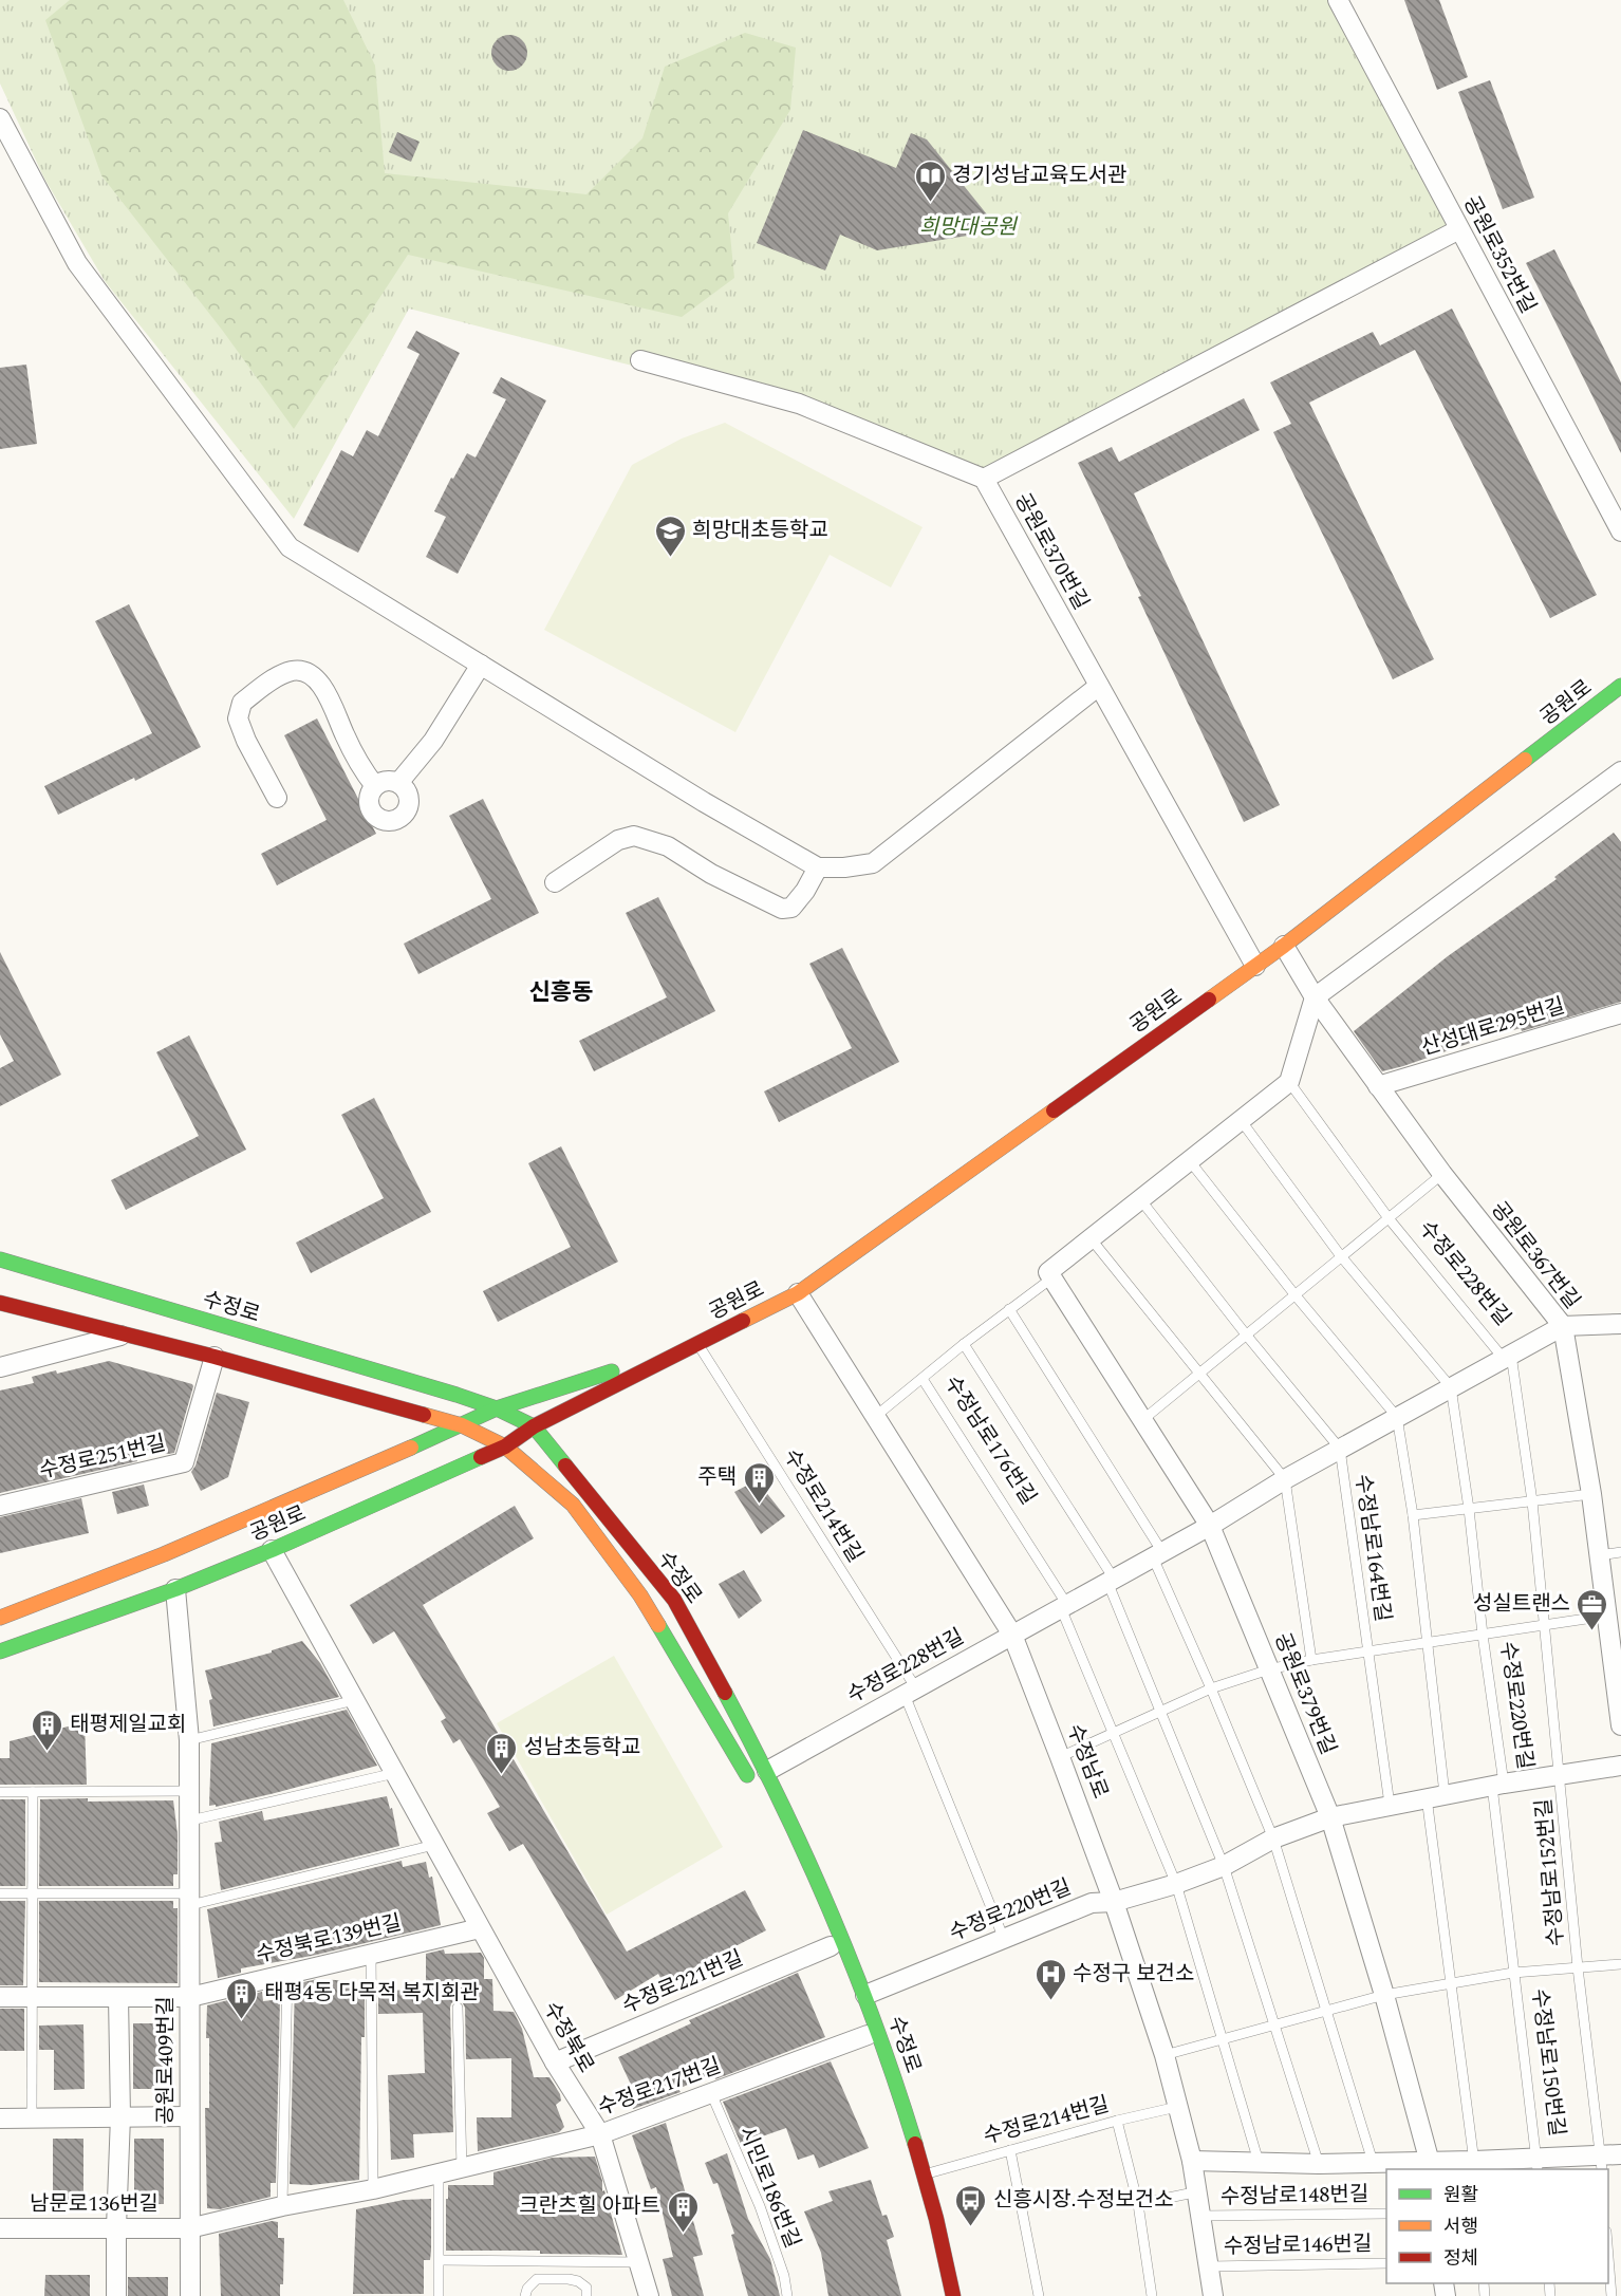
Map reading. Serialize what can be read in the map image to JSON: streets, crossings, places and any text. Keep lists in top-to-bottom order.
{
  "streets": {
    "main road": ["공원로", "수정로"],
    "street": [
      "공원로352번길",
      "공원로370번길",
      "산성대로295번길",
      "공원로367번길",
      "수정로228번길",
      "수정남로176번길",
      "수정로251번길",
      "공원로379번길",
      "수정로220번길",
      "수정남로",
      "수정북로139번길",
      "수정로221번길",
      "수정북로",
      "공원로409번길",
      "수정남로150번길",
      "수정로217번길",
      "남문로136번길"
    ],
    "lane": [
      "수정로214번길",
      "수정남로164번길",
      "수정남로152번길",
      "시민로186번길",
      "수정남로148번길",
      "수정남로146번길"
    ]
  },
  "crossings": [
    ["공원로370번길", "공원로"],
    ["공원로", "공원로367번길"],
    ["공원로", "수정로"],
    ["공원로", "수정로214번길"],
    ["공원로", "수정남로"],
    ["공원로", "수정북로"],
    ["공원로", "공원로409번길"],
    ["산성대로295번길", "공원로367번길"],
    ["공원로367번길", "수정로228번길"],
    ["공원로367번길", "수정남로164번길"],
    ["수정로228번길", "수정로"],
    ["수정로228번길", "수정남로176번길"],
    ["수정로228번길", "수정로214번길"],
    ["수정로228번길", "수정남로164번길"],
    ["수정로228번길", "공원로379번길"],
    ["수정로228번길", "수정남로"],
    ["수정로", "수정로251번길"],
    ["수정로", "수정로214번길"],
    ["수정로", "수정로220번길"],
    ["수정로", "수정로221번길"],
    ["수정로", "수정로217번길"],
    ["수정남로176번길", "공원로379번길"],
    ["수정남로176번길", "수정남로"],
    ["수정로214번길", "수정로220번길"],
    ["수정로214번길", "수정남로"],
    ["수정남로164번길", "공원로379번길"],
    ["수정남로164번길", "수정로220번길"],
    ["수정남로164번길", "수정남로"],
    ["공원로379번길", "수정로220번길"],
    ["공원로379번길", "수정남로152번길"],
    ["공원로379번길", "수정남로150번길"],
    ["수정로220번길", "수정남로"],
    ["수정로220번길", "수정남로152번길"],
    ["수정남로", "수정남로152번길"],
    ["수정남로", "수정남로150번길"],
    ["수정남로", "수정남로148번길"],
    ["수정남로", "수정남로146번길"],
    ["수정남로152번길", "수정남로150번길"],
    ["수정북로139번길", "수정북로"],
    ["수정북로139번길", "공원로409번길"],
    ["수정로221번길", "수정북로"],
    ["수정북로", "수정로217번길"],
    ["공원로409번길", "수정로217번길"],
    ["공원로409번길", "남문로136번길"],
    ["수정로217번길", "시민로186번길"],
    ["수정로217번길", "남문로136번길"]
  ],
  "districts": ["신흥동"],
  "parks": ["희망대공원"],
  "places": {
    "library": ["경기성남교육도서관"],
    "school or university": ["희망대초등학교"],
    "building": [
      "주택",
      "태평제일교회",
      "성남초등학교",
      "태평4동 다목적 복지회관",
      "크란츠힐 아파트"
    ],
    "office": ["성실트랜스"],
    "hospital": ["수정구 보건소"],
    "bus stop": ["신흥시장.수정보건소"]
  },
  "legend": ["원활", "서행", "정체"]
}
